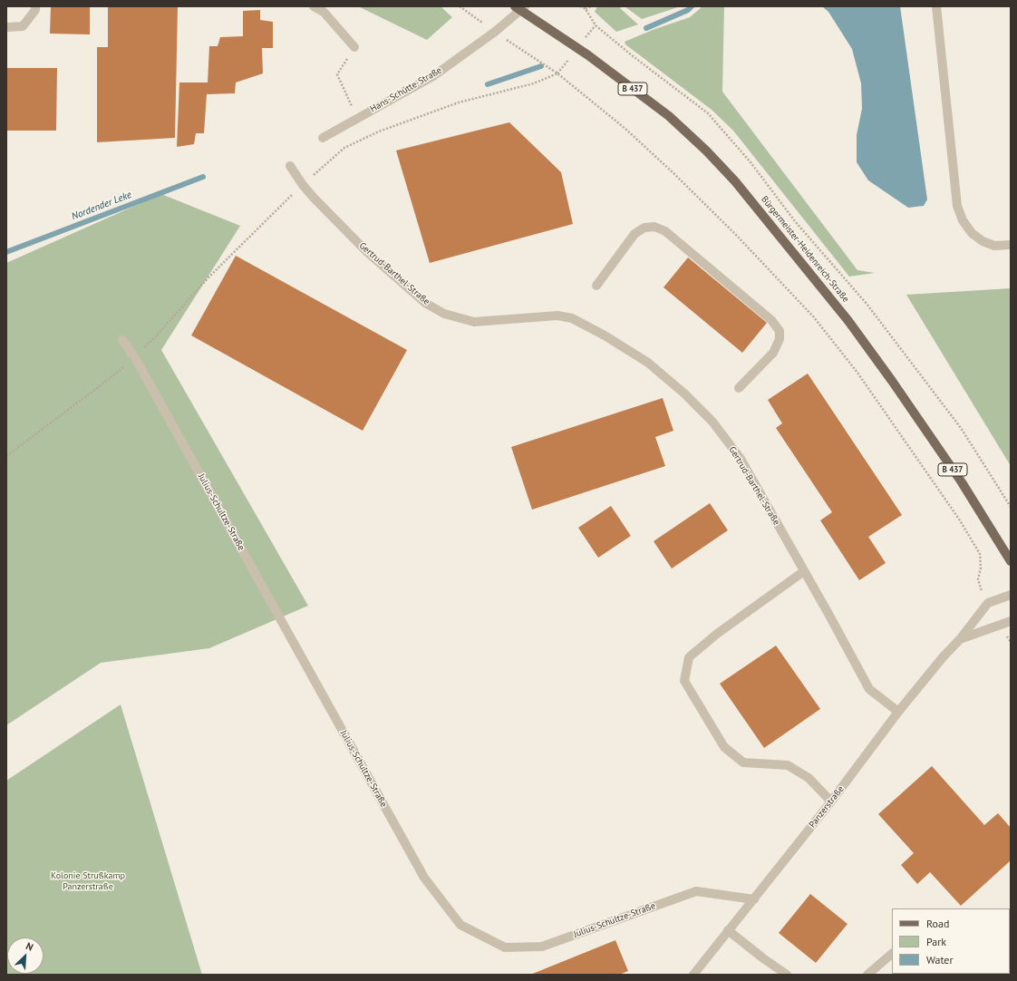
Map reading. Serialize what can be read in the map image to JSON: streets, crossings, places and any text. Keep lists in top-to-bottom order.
{
  "streets": {
    "main road": ["B 437", "Bürgermeister-Heidenreich-Straße"],
    "street": [
      "Hans-Schütte-Straße",
      "Gertrud-Barthel-Straße",
      "Julius-Schultze-Straße",
      "Panzerstraße"
    ]
  },
  "crossings": [
    ["Hans-Schütte-Straße", "Bürgermeister-Heidenreich-Straße"],
    ["Gertrud-Barthel-Straße", "Panzerstraße"],
    ["Julius-Schultze-Straße", "Panzerstraße"]
  ],
  "water": ["Nordender Leke"],
  "parks": ["Kolonie Strußkamp Panzerstraße"],
  "legend": ["Road", "Park", "Water"],
  "north": "top right"
}
